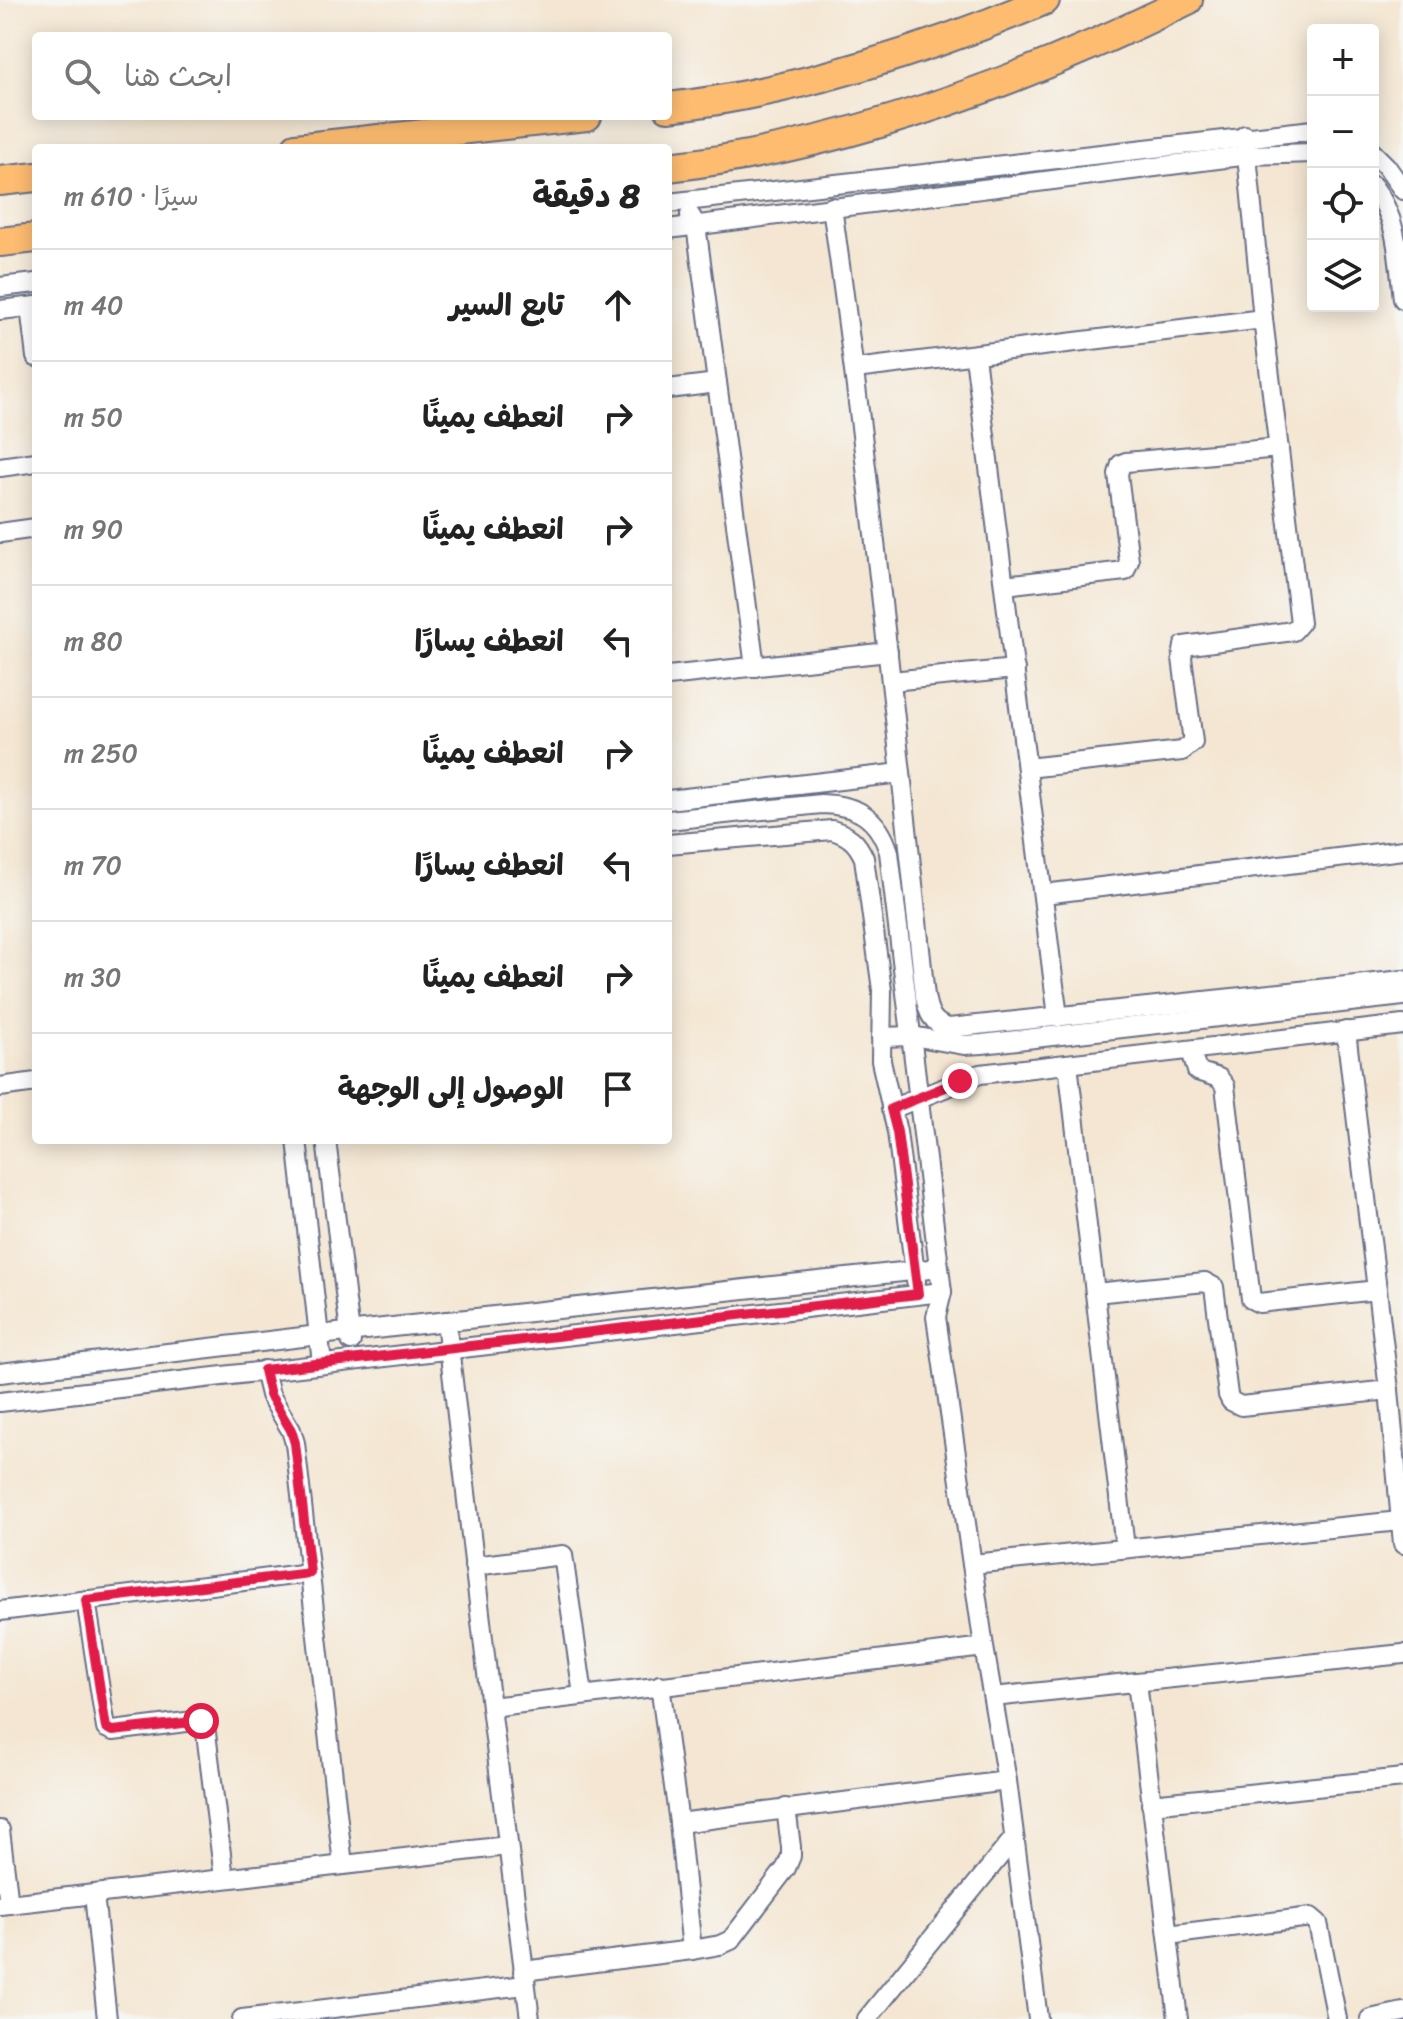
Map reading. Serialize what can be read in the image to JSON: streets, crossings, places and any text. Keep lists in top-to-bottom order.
{
  "page": {
    "map_buttons": ["+", "−"],
    "search": "ابحث هنا",
    "heading": ["8 دقيقة", "سيرًا · 610 m"],
    "list": [
      ["تابع السير", "40 m"],
      ["انعطف يمينًا", "50 m"],
      ["انعطف يمينًا", "90 m"],
      ["انعطف يسارًا", "80 m"],
      ["انعطف يمينًا", "250 m"],
      ["انعطف يسارًا", "70 m"],
      ["انعطف يمينًا", "30 m"],
      "الوصول إلى الوجهة"
    ]
  }
}
